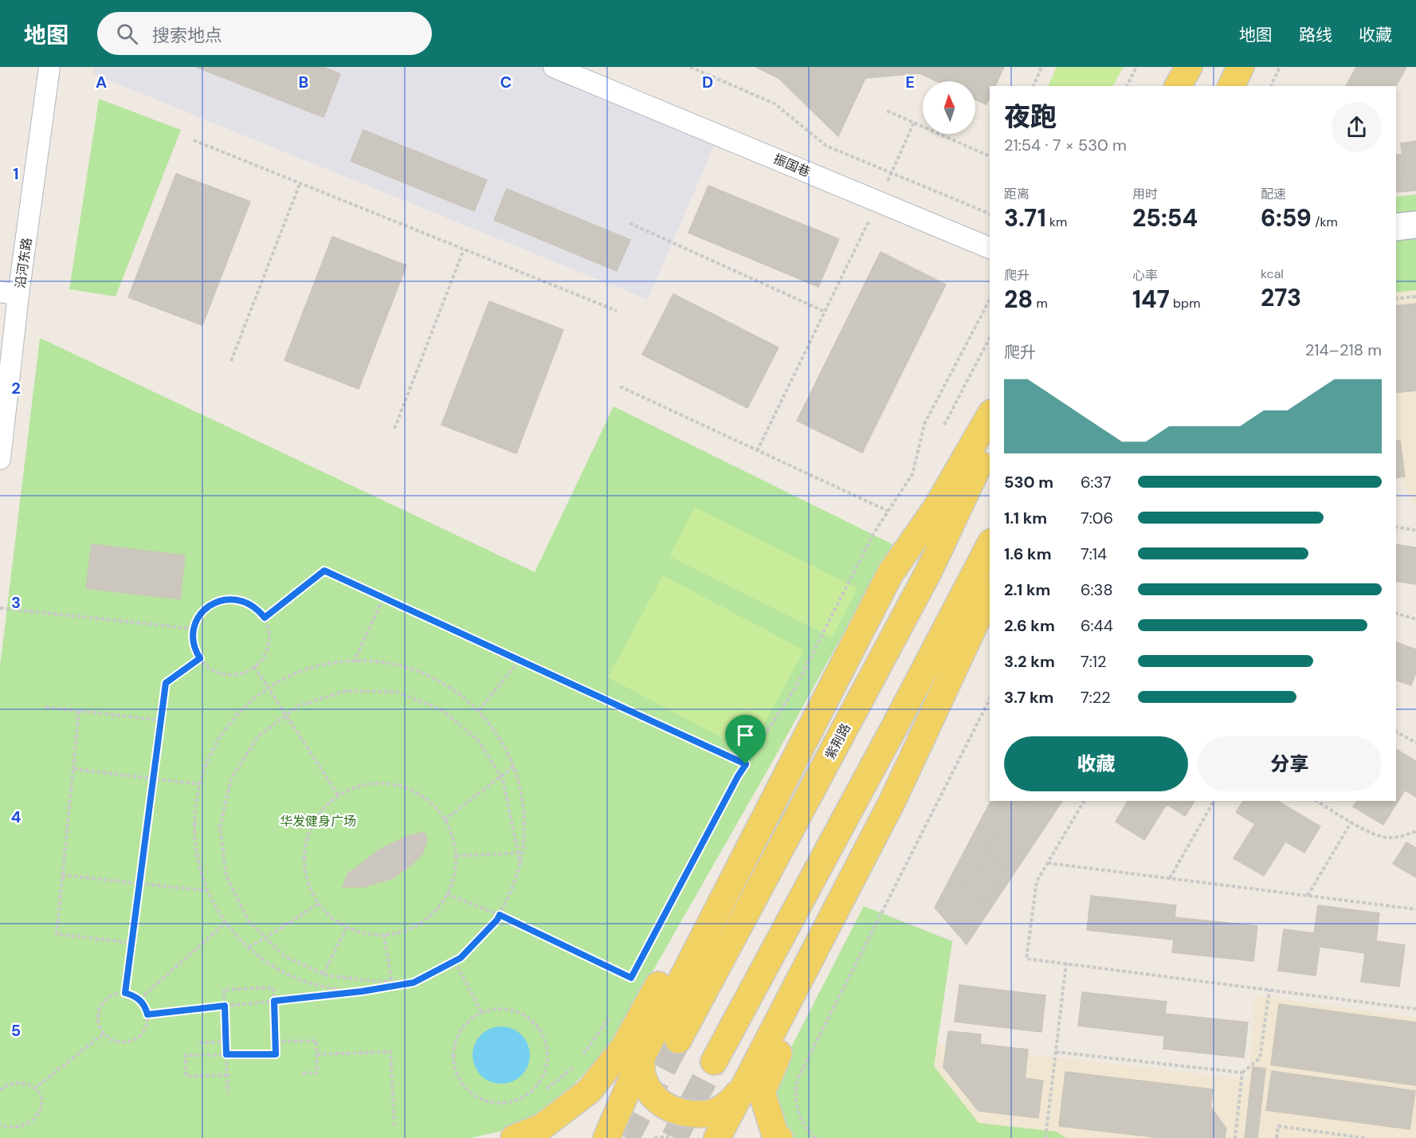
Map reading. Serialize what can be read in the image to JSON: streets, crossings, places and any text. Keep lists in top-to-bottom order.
{
  "streets": {
    "main road": ["紫荆路"],
    "street": ["振国巷", "沿河东路"]
  },
  "parks": ["华发健身广场"],
  "north": "top",
  "page": {
    "header": "地图",
    "search": "搜索地点",
    "nav": ["地图", "路线", "收藏"],
    "heading": ["夜跑", "21:54 · 7 × 530 m"],
    "stats": [
      ["距离", "3.71 km"],
      ["用时", "25:54"],
      ["配速", "6:59 /km"],
      ["爬升", "28 m"],
      ["心率", "147 bpm"],
      ["kcal", "273"]
    ],
    "chart": ["爬升", "214–218 m"],
    "list": [
      {
        "name": "530 m",
        "note": "6:37"
      },
      {
        "name": "1.1 km",
        "note": "7:06"
      },
      {
        "name": "1.6 km",
        "note": "7:14"
      },
      {
        "name": "2.1 km",
        "note": "6:38"
      },
      {
        "name": "2.6 km",
        "note": "6:44"
      },
      {
        "name": "3.2 km",
        "note": "7:12"
      },
      {
        "name": "3.7 km",
        "note": "7:22"
      }
    ],
    "buttons": ["收藏", "分享"]
  },
  "grid": {
    "columns": [
      "A",
      "B",
      "C",
      "D",
      "E"
    ],
    "rows": [
      "1",
      "2",
      "3",
      "4",
      "5"
    ]
  }
}
